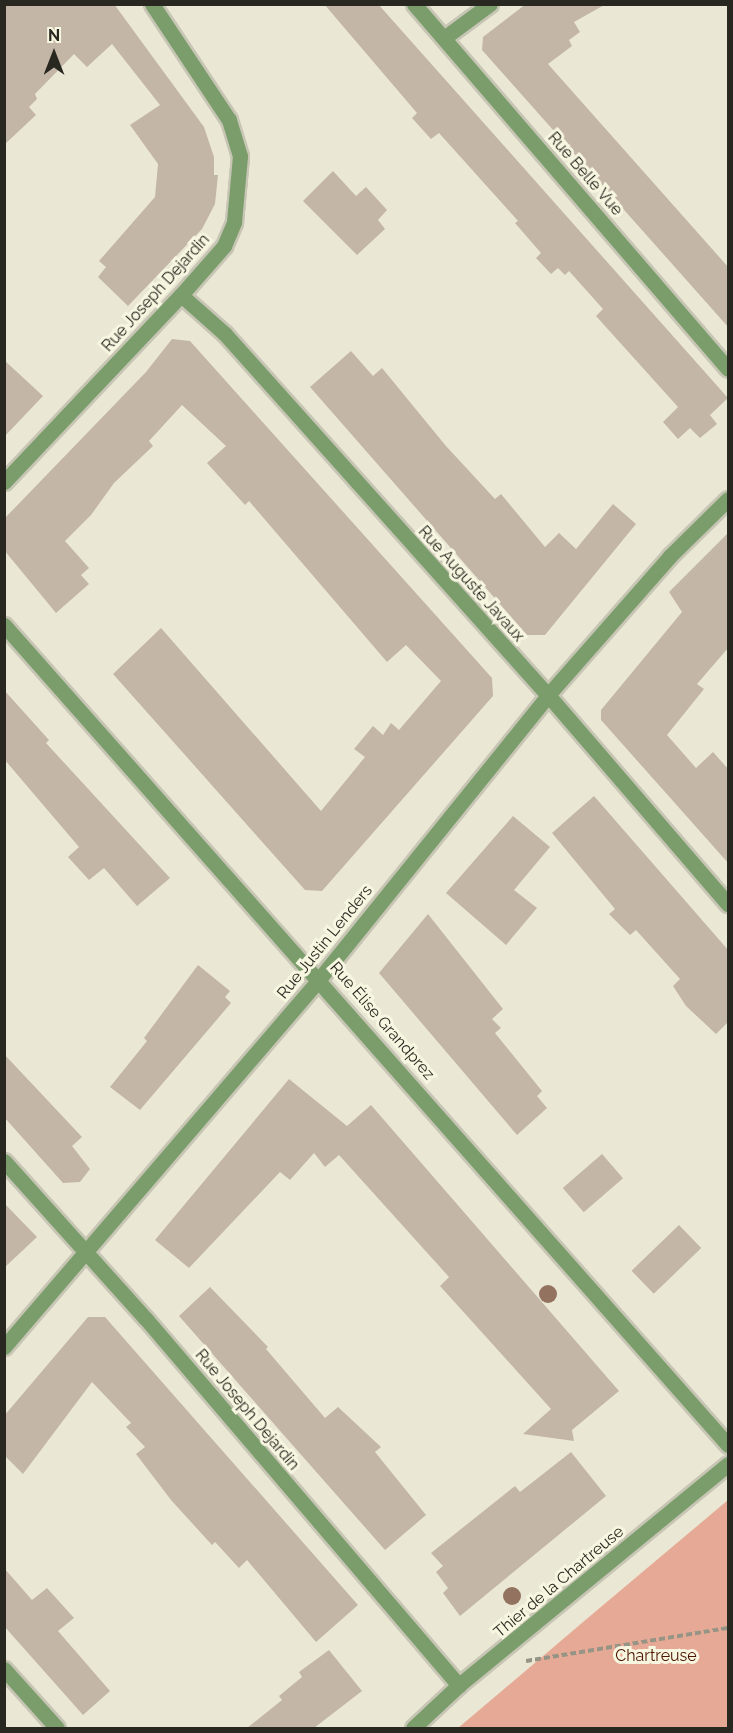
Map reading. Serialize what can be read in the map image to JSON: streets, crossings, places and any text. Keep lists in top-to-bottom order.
{
  "streets": {
    "street": [
      "Rue Belle Vue",
      "Rue Joseph Dejardin",
      "Rue Auguste Javaux",
      "Rue Justin Lenders",
      "Rue Élise Grandprez",
      "Thier de la Chartreuse"
    ]
  },
  "crossings": [
    ["Rue Joseph Dejardin", "Rue Auguste Javaux"],
    ["Rue Joseph Dejardin", "Rue Justin Lenders"],
    ["Rue Joseph Dejardin", "Thier de la Chartreuse"],
    ["Rue Auguste Javaux", "Rue Justin Lenders"],
    ["Rue Justin Lenders", "Rue Élise Grandprez"]
  ],
  "parks": ["Chartreuse"],
  "north": "top"
}
